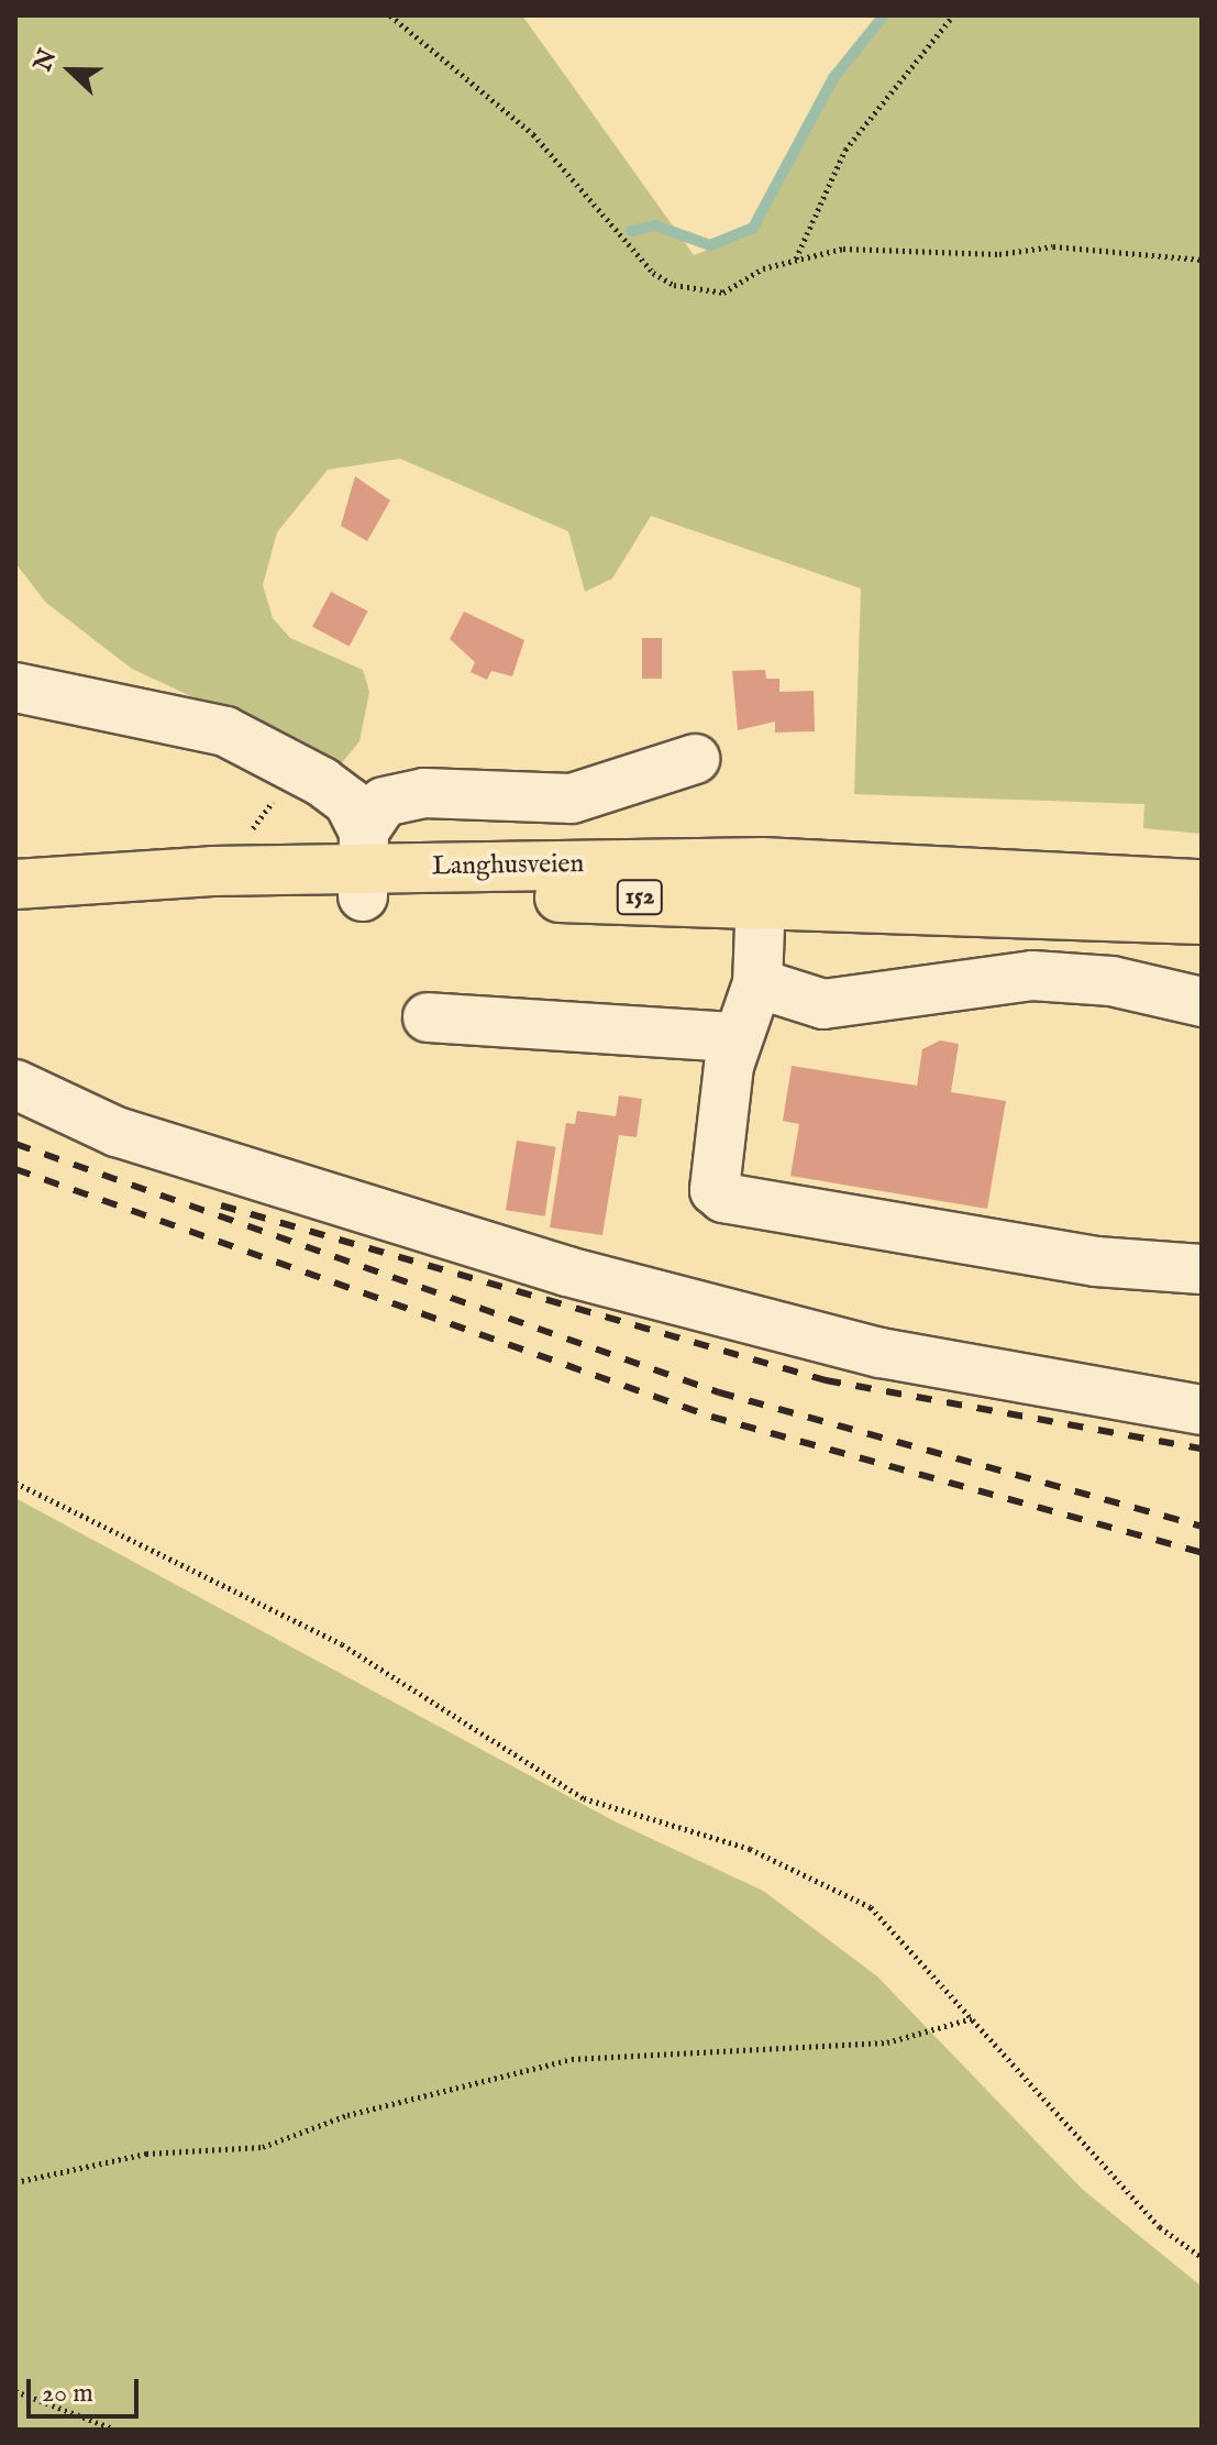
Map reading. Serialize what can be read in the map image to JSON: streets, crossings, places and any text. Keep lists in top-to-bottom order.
{
  "streets": {
    "main road": ["Langhusveien", "152"]
  },
  "scale_bar": "20 m",
  "north": "left"
}
